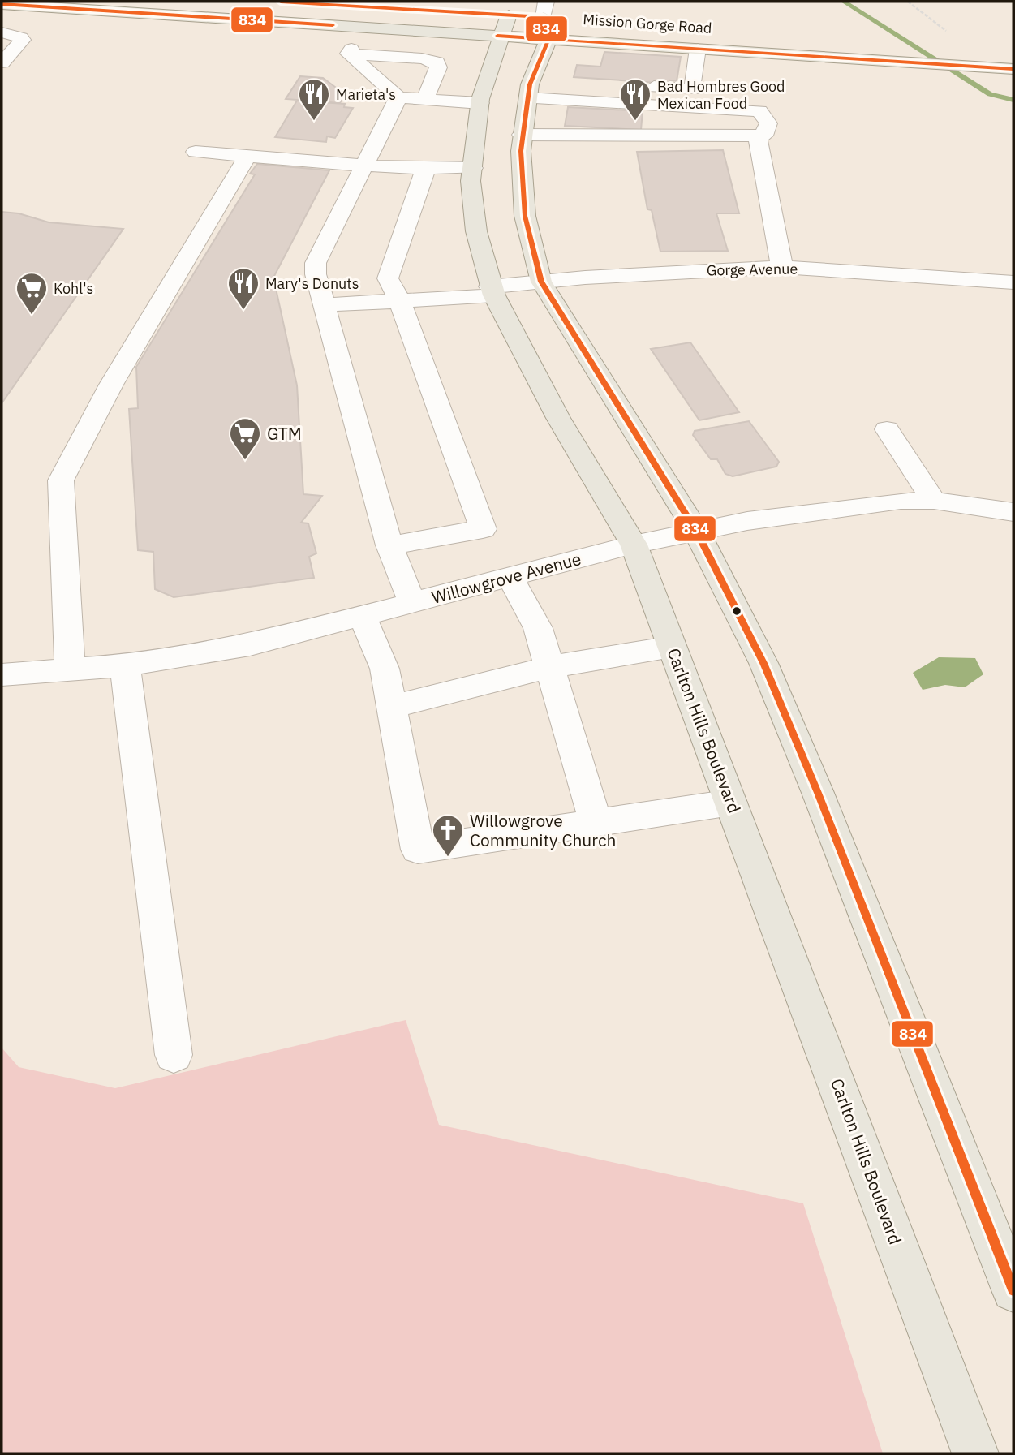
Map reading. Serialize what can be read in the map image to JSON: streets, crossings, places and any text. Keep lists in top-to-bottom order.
{
  "streets": {
    "main road": ["Mission Gorge Road", "Carlton Hills Boulevard"],
    "street": ["Gorge Avenue", "Willowgrove Avenue"]
  },
  "crossings": [
    ["Mission Gorge Road", "Carlton Hills Boulevard"],
    ["Gorge Avenue", "Carlton Hills Boulevard"],
    ["Willowgrove Avenue", "Carlton Hills Boulevard"]
  ],
  "places": {
    "restaurant": ["Marieta's", "Bad Hombres Good Mexican Food", "Mary's Donuts"],
    "supermarket": ["Kohl's", "GTM"],
    "church": ["Willowgrove Community Church"]
  },
  "lines": ["transit line 834"]
}
